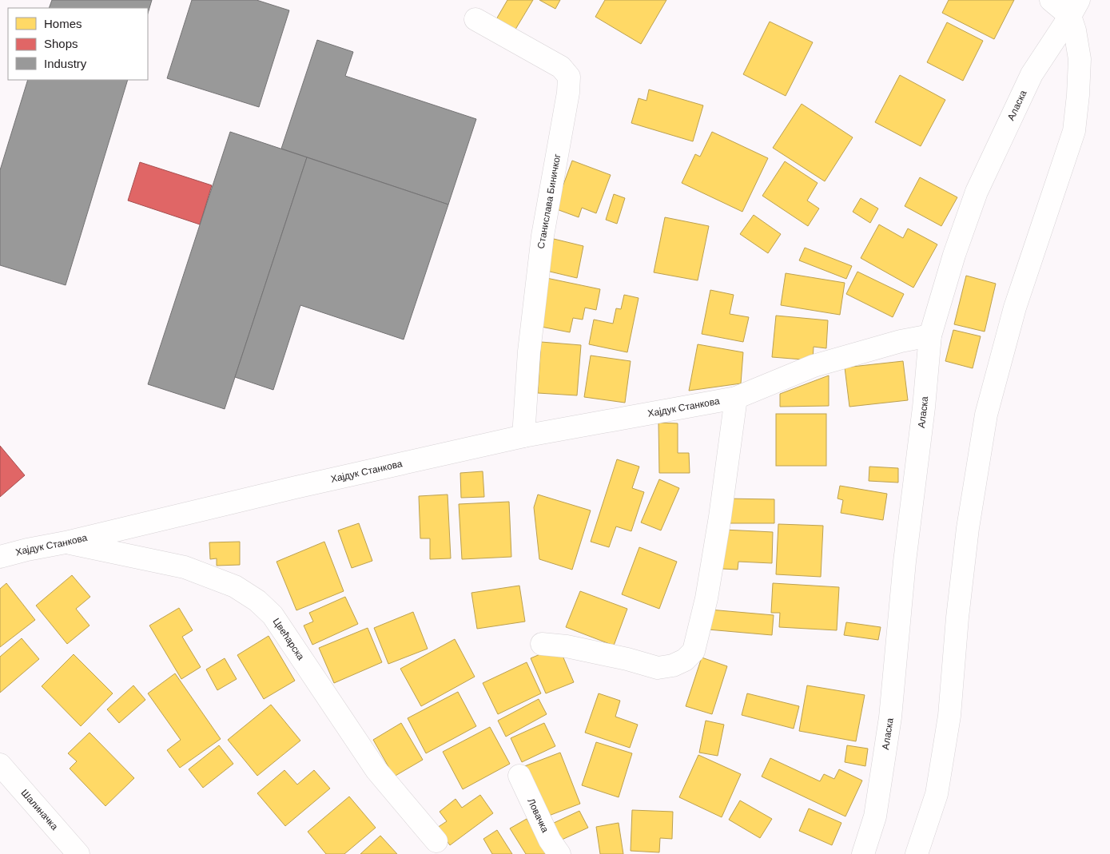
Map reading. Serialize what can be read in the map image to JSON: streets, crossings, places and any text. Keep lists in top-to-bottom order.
{
  "streets": {
    "street": [
      "Аласка",
      "Станислава Биничког",
      "Хајдук Станкова",
      "Цвећарска",
      "Шалиначка",
      "Ловачка"
    ]
  },
  "crossings": [
    ["Аласка", "Хајдук Станкова"],
    ["Станислава Биничког", "Хајдук Станкова"],
    ["Хајдук Станкова", "Цвећарска"]
  ],
  "legend": ["Homes", "Shops", "Industry"]
}
